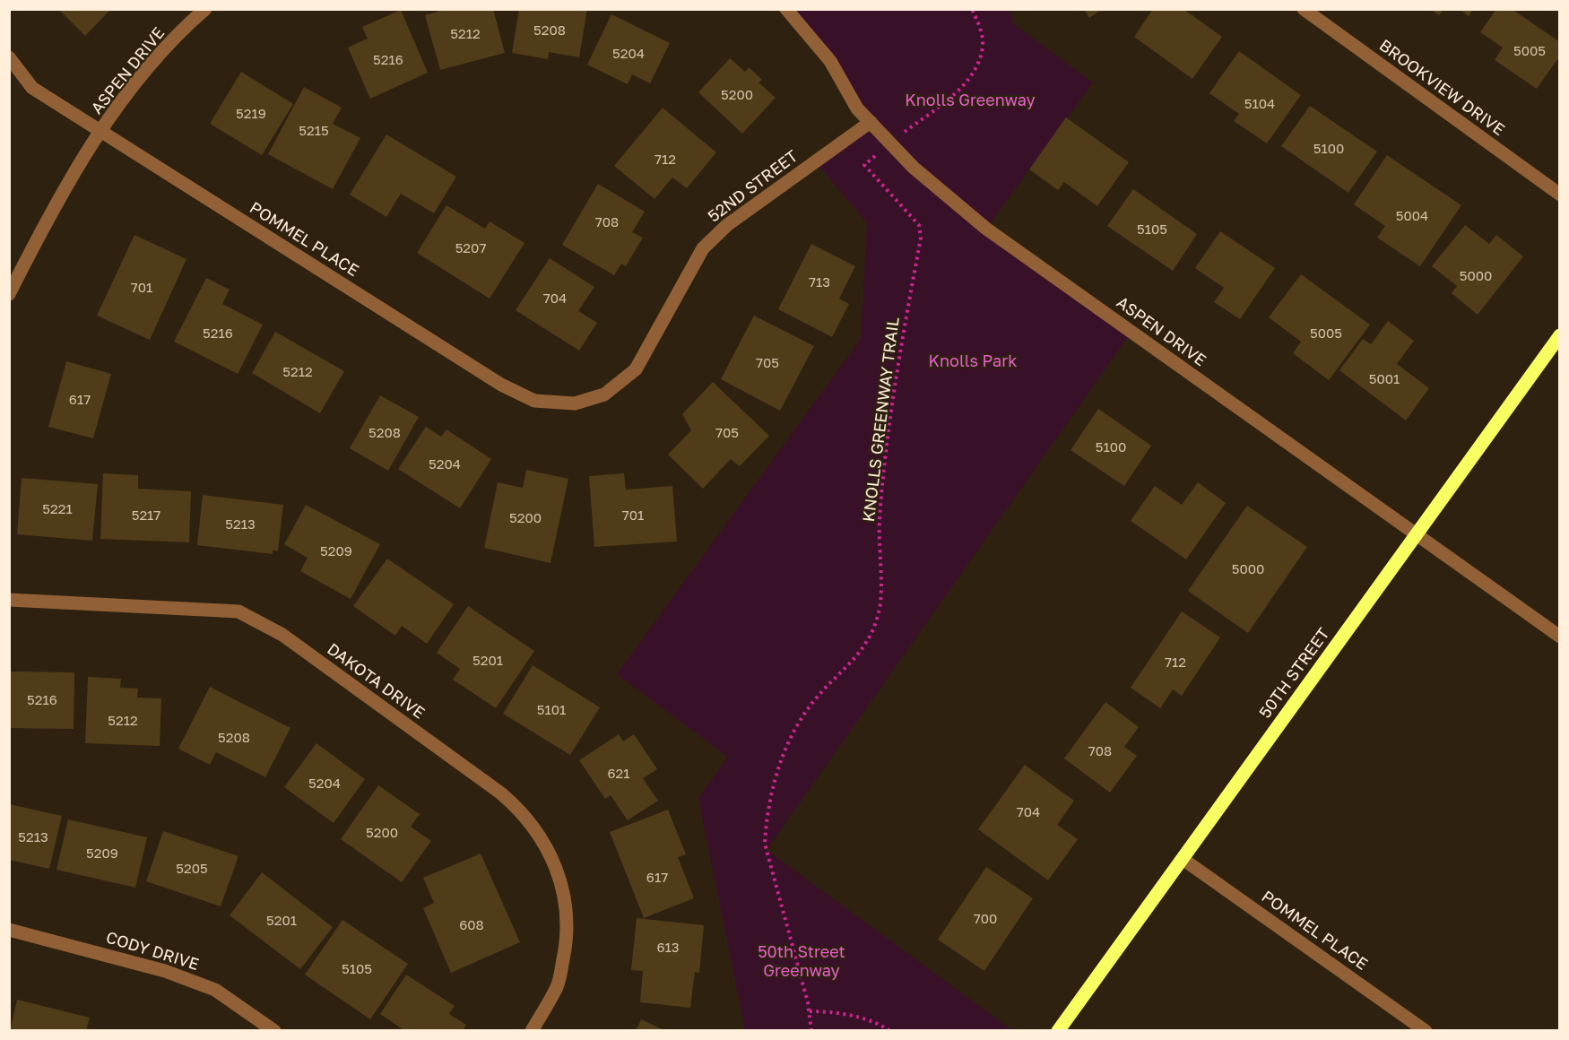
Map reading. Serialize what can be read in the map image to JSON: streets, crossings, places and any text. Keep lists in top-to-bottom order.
{
  "streets": {
    "main road": ["50TH STREET"],
    "street": [
      "ASPEN DRIVE",
      "BROOKVIEW DRIVE",
      "52ND STREET",
      "POMMEL PLACE",
      "DAKOTA DRIVE",
      "CODY DRIVE"
    ],
    "path": ["KNOLLS GREENWAY TRAIL"]
  },
  "crossings": [
    ["ASPEN DRIVE", "52ND STREET"],
    ["ASPEN DRIVE", "POMMEL PLACE"],
    ["ASPEN DRIVE", "KNOLLS GREENWAY TRAIL"],
    ["ASPEN DRIVE", "50TH STREET"],
    ["52ND STREET", "POMMEL PLACE"],
    ["POMMEL PLACE", "50TH STREET"]
  ],
  "parks": ["Knolls Greenway", "Knolls Park", "50th Street Greenway"],
  "house_numbers": [
    "5208",
    "5212",
    "5005",
    "5204",
    "5216",
    "5200",
    "5104",
    "5219",
    "5215",
    "5100",
    "712",
    "5004",
    "708",
    "5105",
    "5207",
    "5000",
    "713",
    "701",
    "704",
    "5216",
    "5005",
    "705",
    "5212",
    "5001",
    "617",
    "5208",
    "705",
    "5100",
    "5204",
    "5221",
    "5217",
    "701",
    "5200",
    "5213",
    "5209",
    "5000",
    "5201",
    "712",
    "5216",
    "5101",
    "5212",
    "5208",
    "708",
    "621",
    "5204",
    "704",
    "5200",
    "5213",
    "5209",
    "5205",
    "617",
    "700",
    "5201",
    "608",
    "613",
    "5105"
  ]
}
